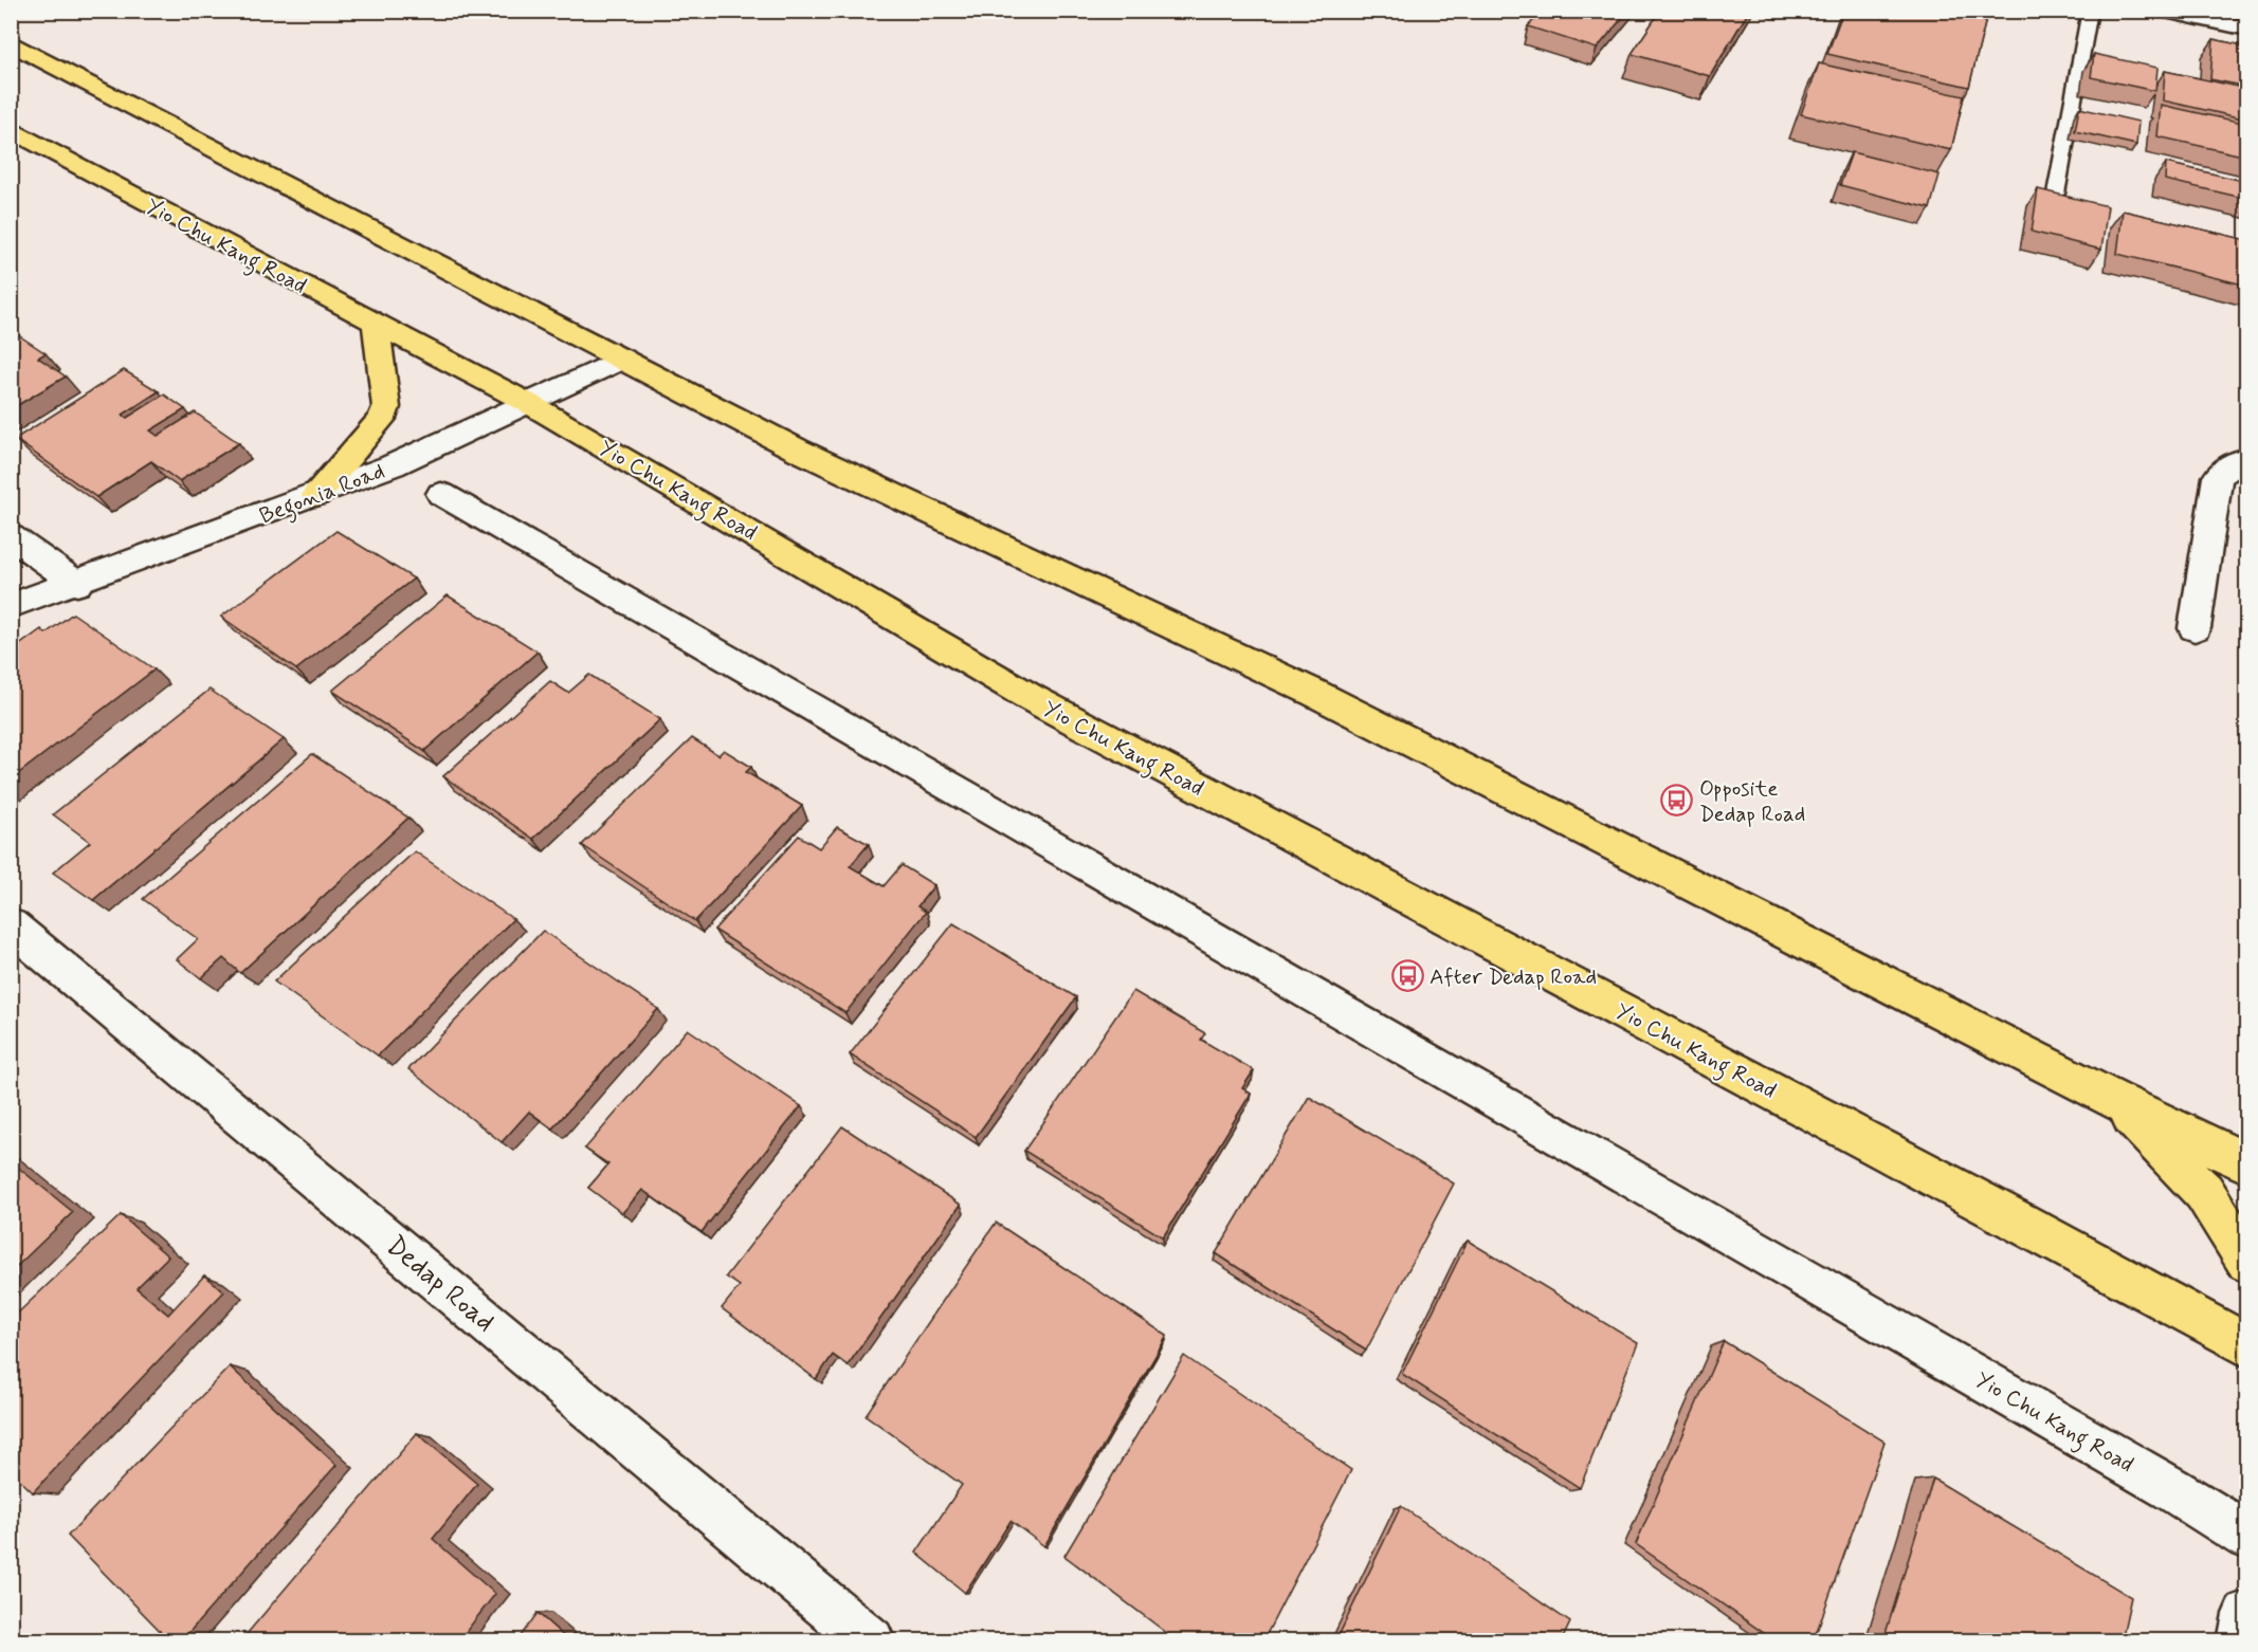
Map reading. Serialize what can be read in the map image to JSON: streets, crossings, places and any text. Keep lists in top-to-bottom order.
{
  "streets": {
    "main road": ["Yio Chu Kang Road"],
    "street": ["Begonia Road", "Dedap Road"]
  },
  "crossings": [
    ["Yio Chu Kang Road", "Begonia Road"]
  ],
  "places": {
    "bus stop": ["Opposite Dedap Road", "After Dedap Road"]
  }
}
